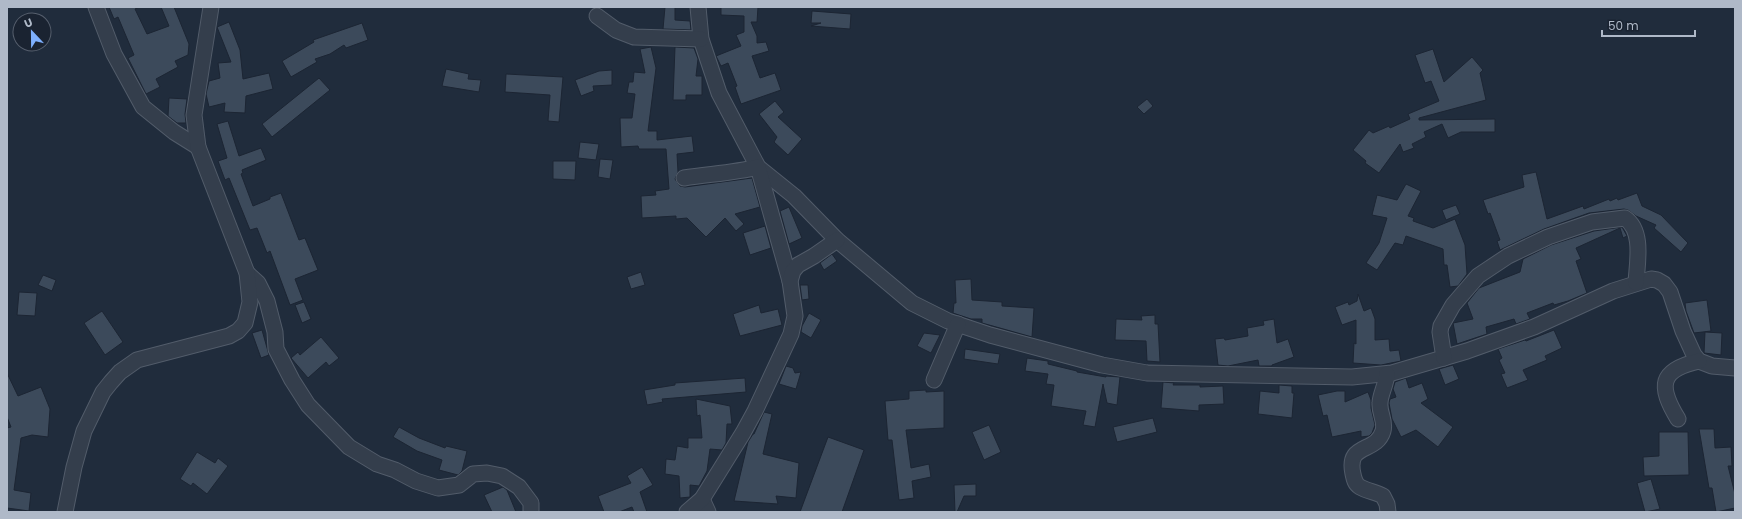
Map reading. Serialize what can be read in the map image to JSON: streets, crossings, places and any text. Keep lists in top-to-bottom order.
{
  "scale_bar": "50 m",
  "north": "top"
}
